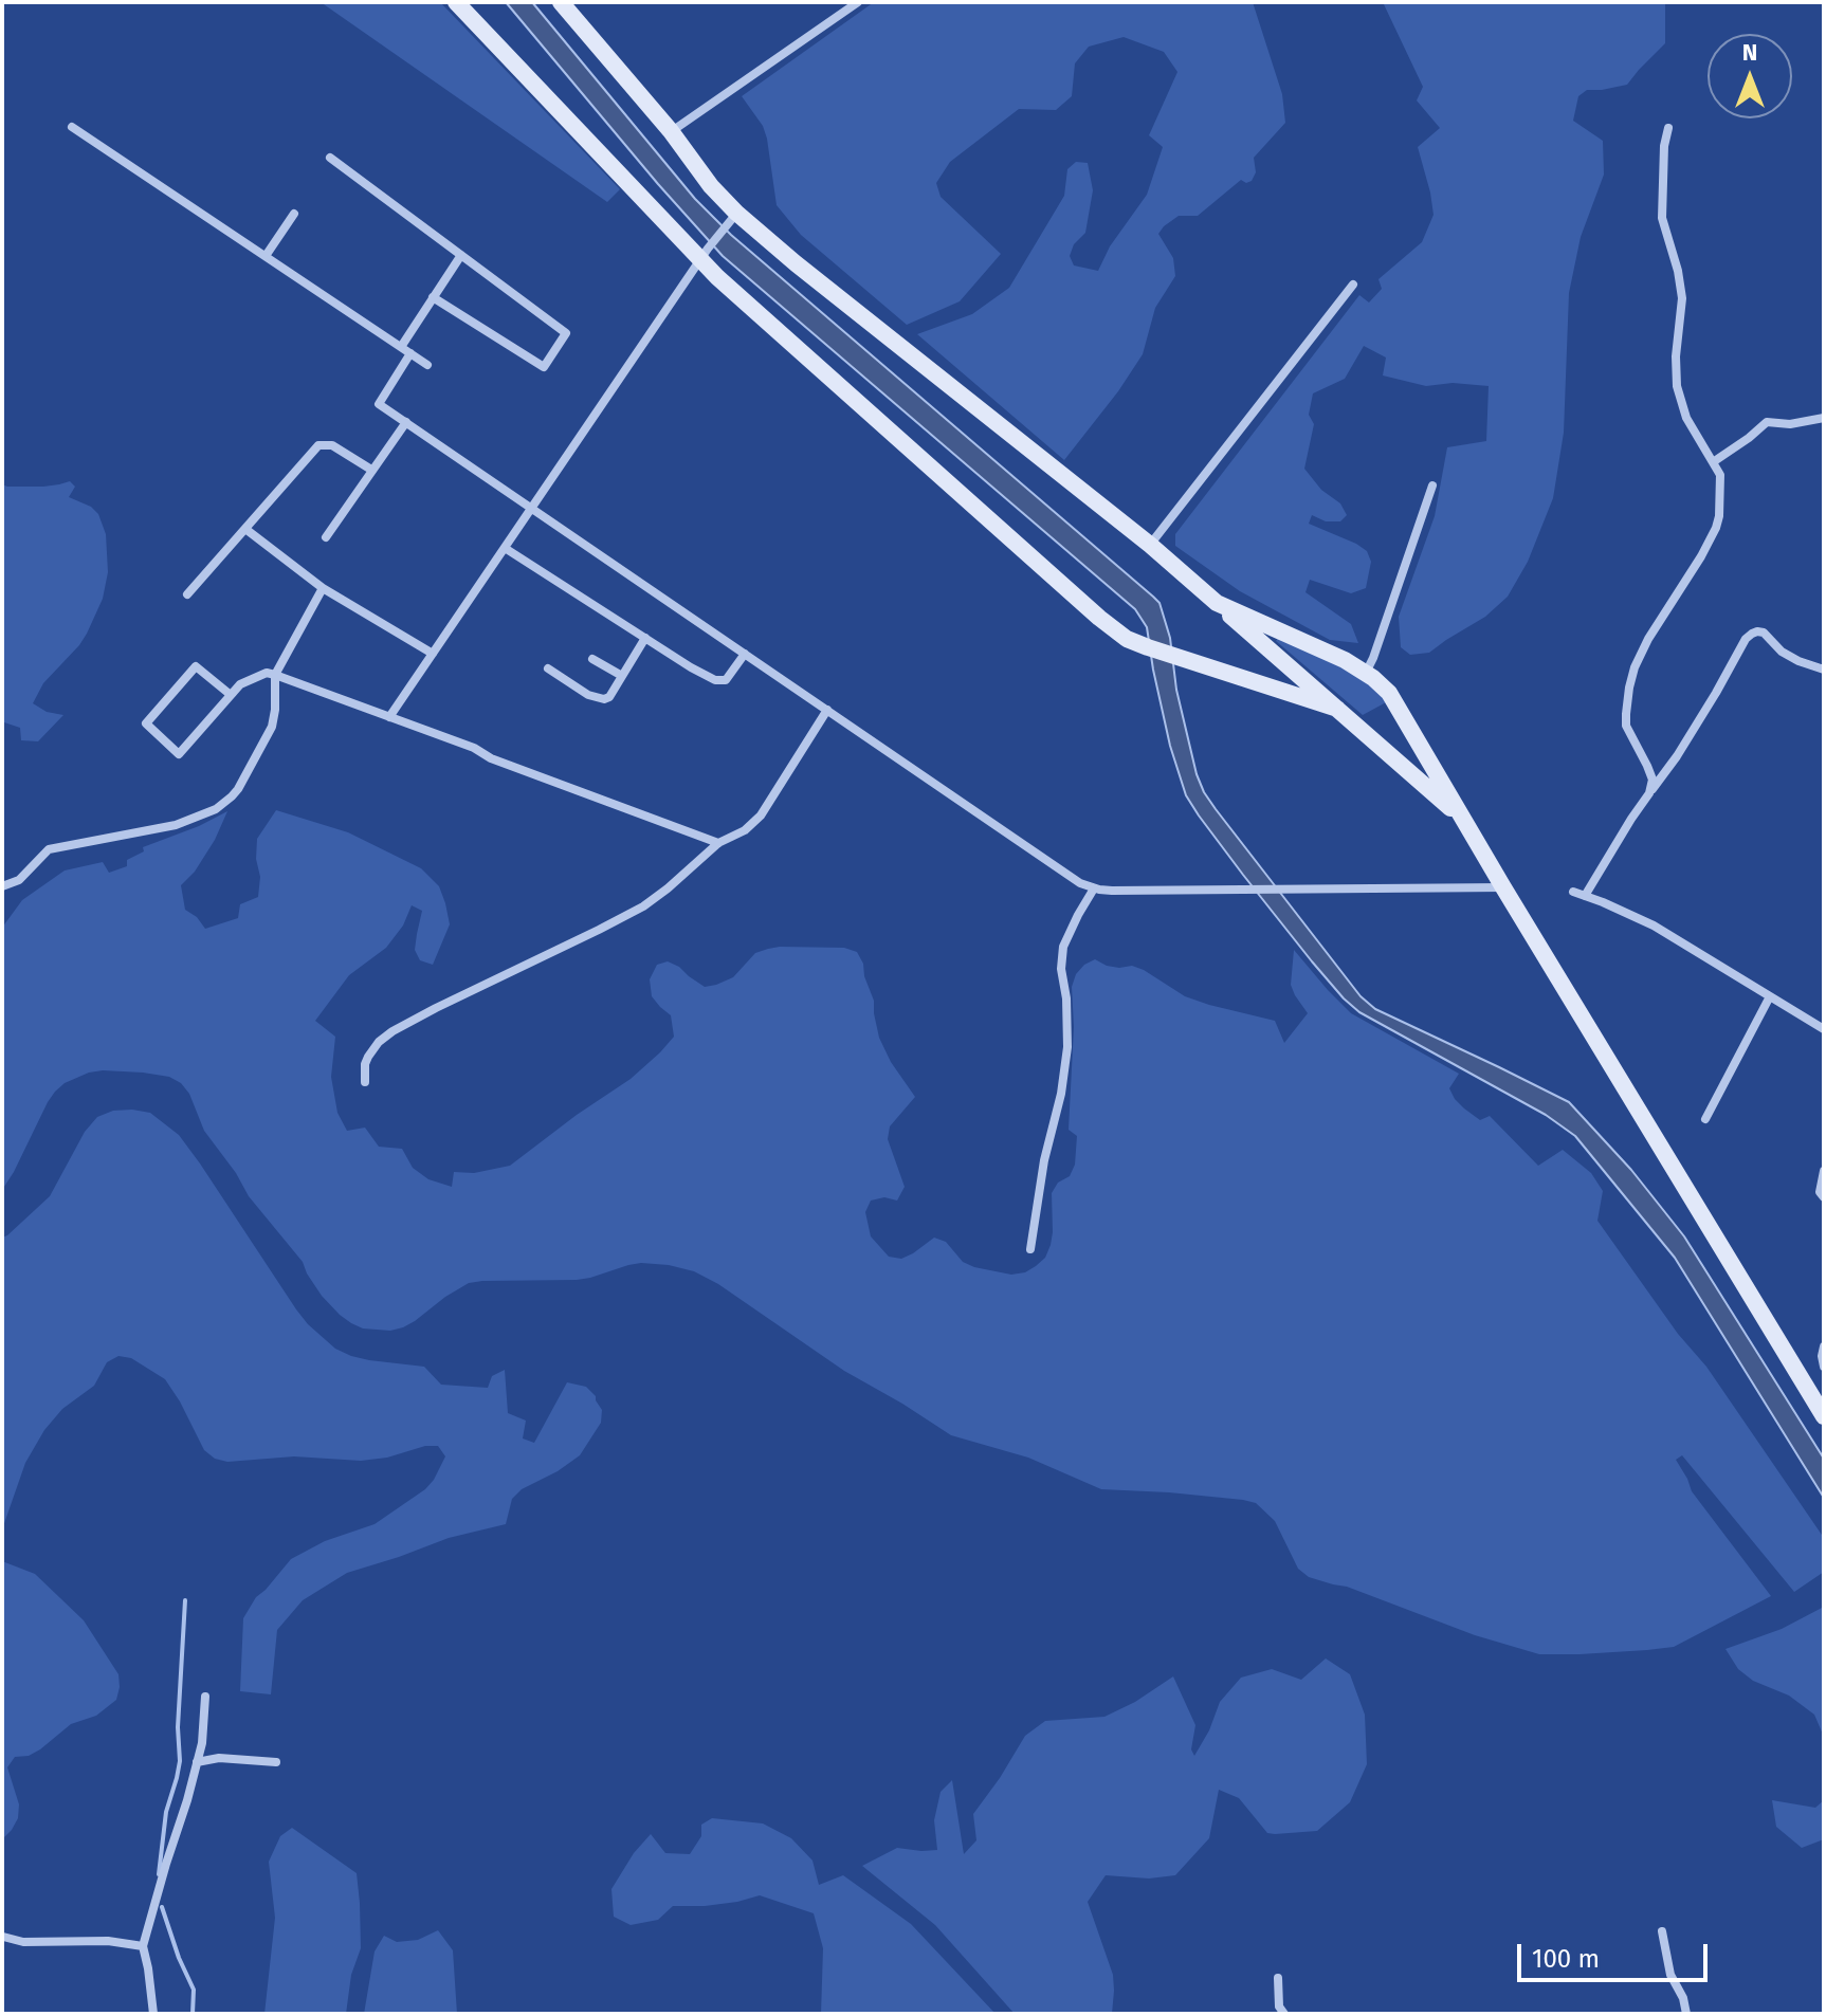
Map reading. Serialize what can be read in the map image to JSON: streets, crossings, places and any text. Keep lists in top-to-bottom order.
{
  "scale_bar": "100 m",
  "north": "top"
}
